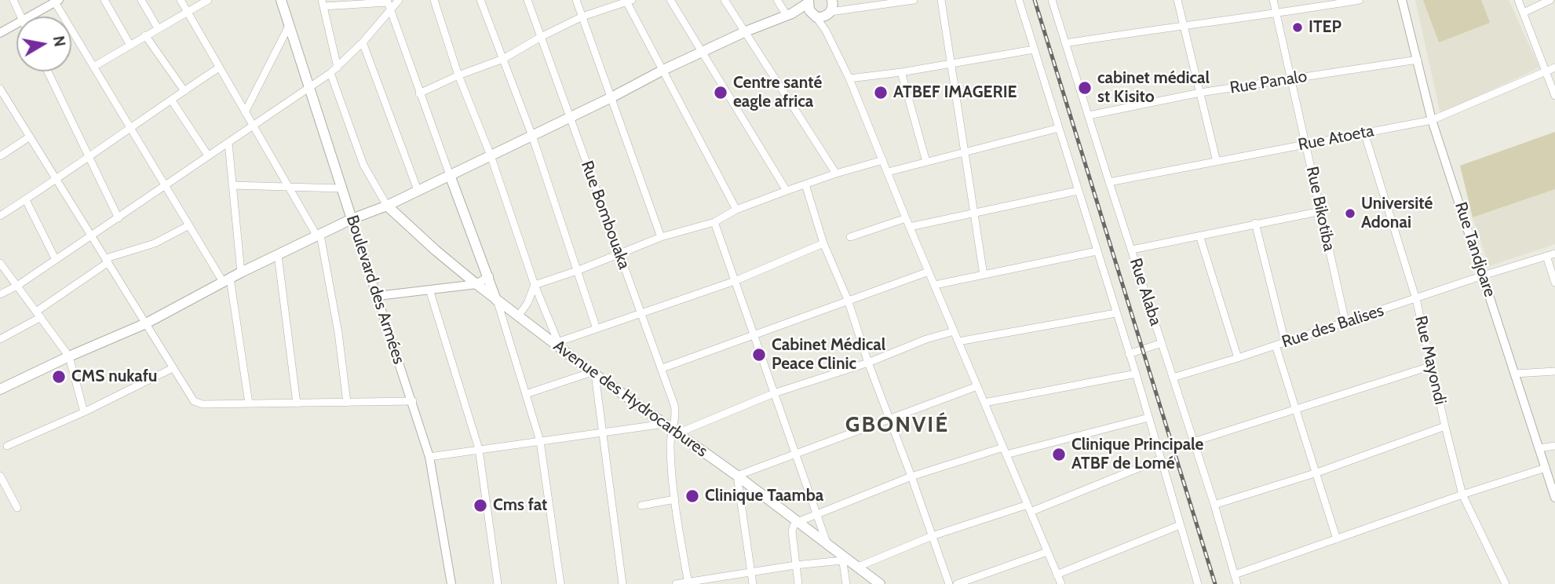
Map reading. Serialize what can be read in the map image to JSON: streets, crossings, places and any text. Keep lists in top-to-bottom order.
{
  "streets": {
    "main road": ["Boulevard des Armées", "Avenue des Hydrocarbures"],
    "street": [
      "Rue Panalo",
      "Rue Atoeta",
      "Rue Bikotiba",
      "Rue Bombouaka",
      "Rue Tandjoare",
      "Rue Alaba",
      "Rue des Balises",
      "Rue Mayondi"
    ]
  },
  "crossings": [
    ["Rue Panalo", "Rue Bikotiba"],
    ["Rue Panalo", "Rue Tandjoare"],
    ["Rue Panalo", "Rue Alaba"],
    ["Rue Atoeta", "Rue Bikotiba"],
    ["Rue Atoeta", "Rue Tandjoare"],
    ["Rue Atoeta", "Rue Alaba"],
    ["Rue Atoeta", "Rue Mayondi"],
    ["Rue Bikotiba", "Rue des Balises"],
    ["Rue Bombouaka", "Avenue des Hydrocarbures"],
    ["Rue Tandjoare", "Rue des Balises"],
    ["Rue Alaba", "Rue des Balises"],
    ["Rue des Balises", "Rue Mayondi"]
  ],
  "districts": ["GBONVIÉ"],
  "places": [
    "ITEP",
    "cabinet médical st Kisito",
    "Centre santé eagle africa",
    "ATBEF IMAGERIE",
    "Université Adonai",
    "Cabinet Médical Peace Clinic",
    "CMS nukafu",
    "Clinique Principale ATBF de Lomé",
    "Clinique Taamba",
    "Cms fat"
  ],
  "north": "right"
}
